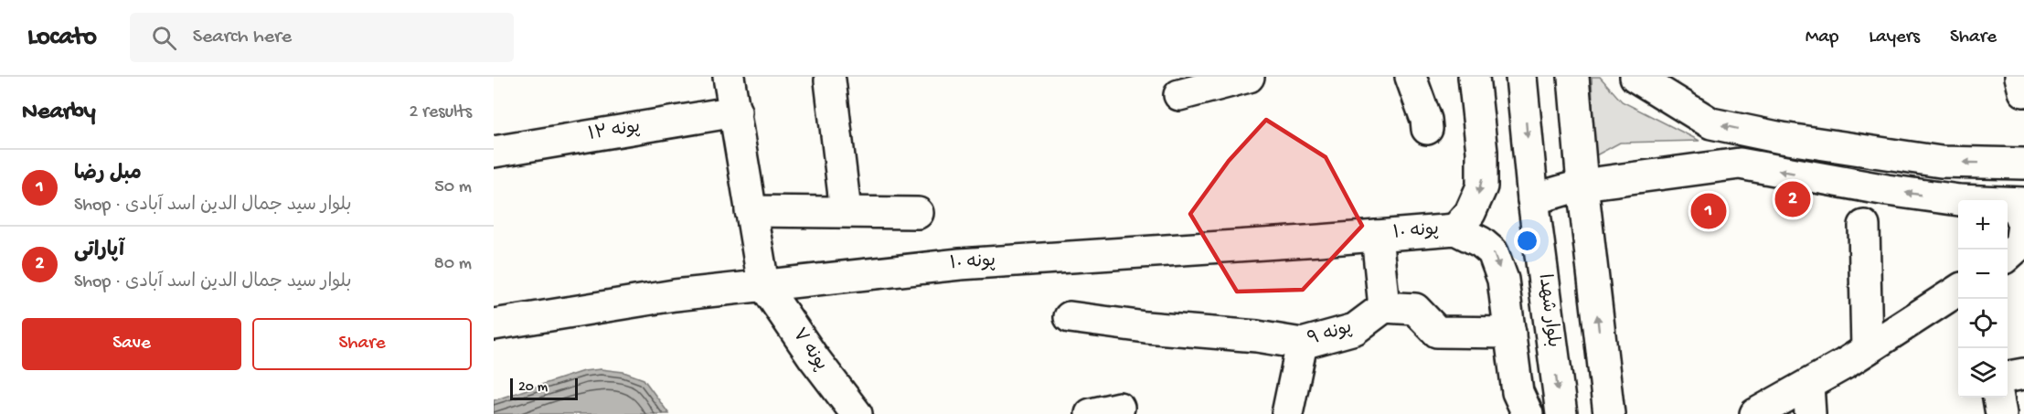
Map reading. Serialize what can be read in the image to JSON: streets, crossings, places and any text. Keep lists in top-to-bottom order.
{
  "streets": {
    "street": [
      "پونه ۱۲",
      "پونه ۱۰",
      "بلوار شهدا",
      "پونه ۹",
      "پونه ۷"
    ]
  },
  "crossings": [
    ["پونه ۱۰", "پونه ۷"]
  ],
  "scale_bar": "20 m",
  "page": {
    "header": "Locato",
    "search": "Search here",
    "nav": ["Map", "Layers", "Share"],
    "heading": ["Nearby", "2 results"],
    "list": [
      {
        "mark": "1",
        "name": "مبل رضا",
        "note": "Shop · بلوار سید جمال الدین اسد آبادی",
        "value": "50 m"
      },
      {
        "mark": "2",
        "name": "آپاراتی",
        "note": "Shop · بلوار سید جمال الدین اسد آبادی",
        "value": "80 m"
      }
    ],
    "pins": ["2", "1"],
    "map_buttons": ["+", "−"],
    "buttons": ["Save", "Share"],
    "scale": "20 m"
  }
}
